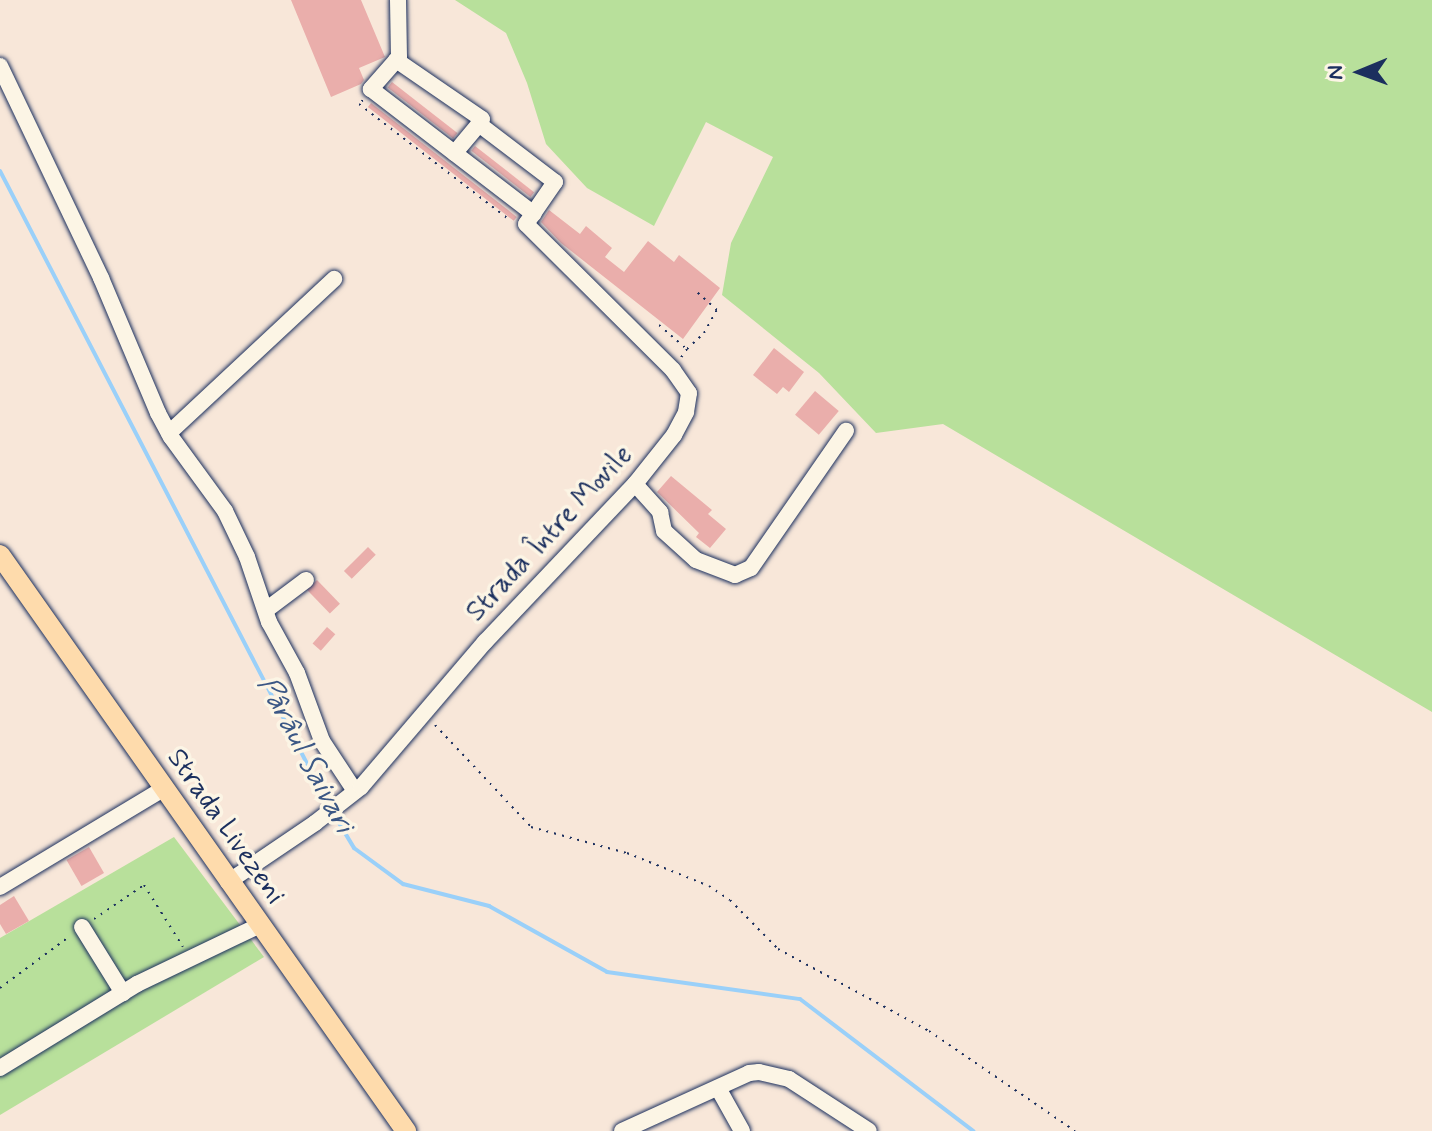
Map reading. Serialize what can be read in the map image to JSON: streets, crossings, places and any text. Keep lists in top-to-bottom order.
{
  "streets": {
    "main road": ["Strada Livezeni"],
    "street": ["Strada Între Movile"]
  },
  "crossings": [
    ["Strada Între Movile", "Strada Livezeni"]
  ],
  "water": ["Pârâul Saivari"],
  "north": "left"
}
